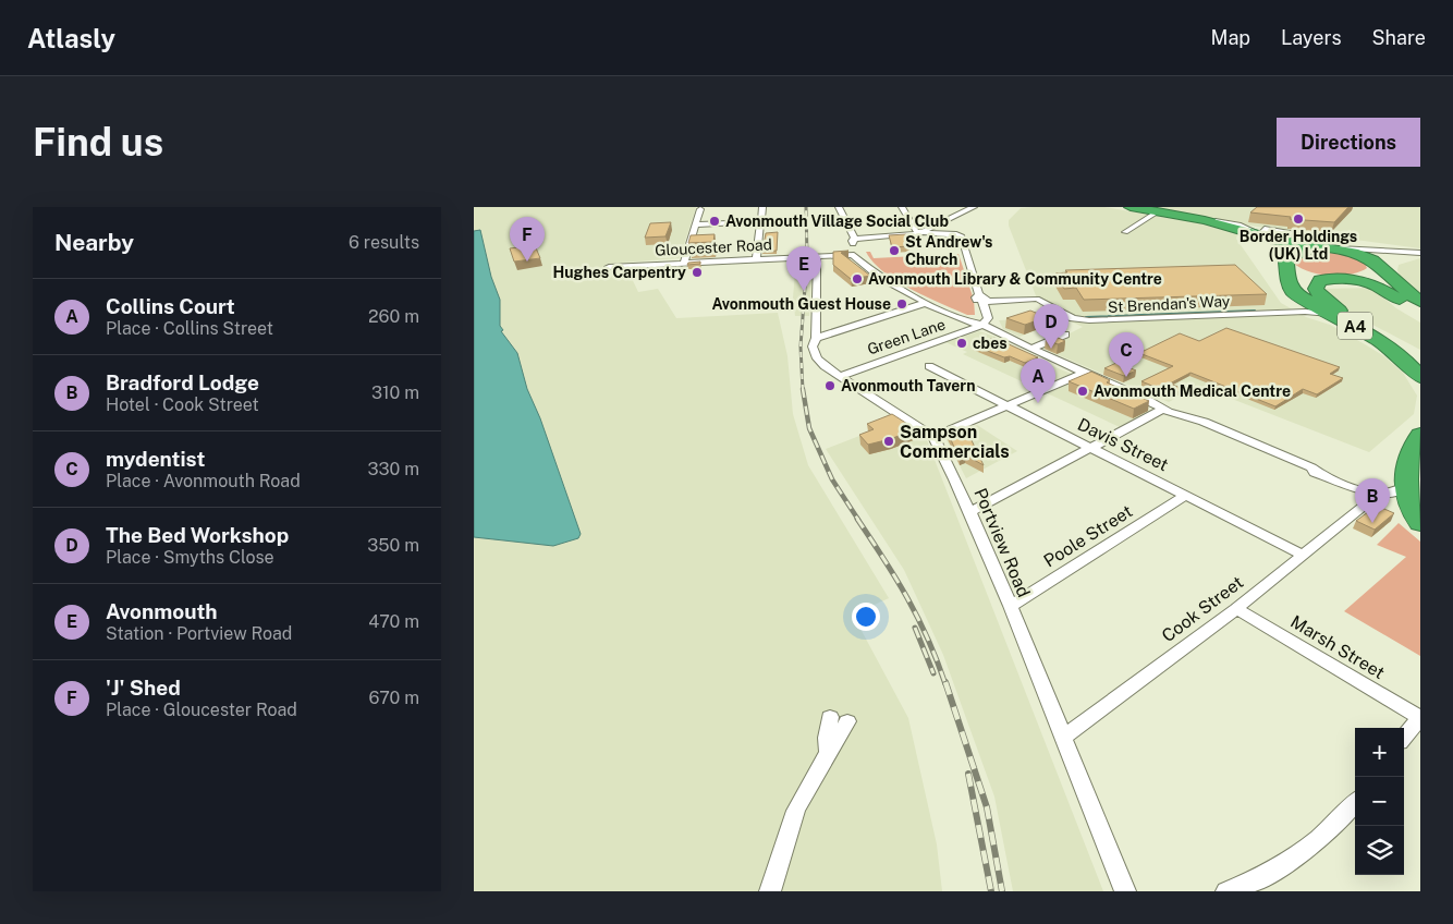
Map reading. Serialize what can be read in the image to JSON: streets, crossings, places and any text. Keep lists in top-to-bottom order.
{
  "streets": {
    "highway": ["A4"],
    "street": [
      "Gloucester Road",
      "St Brendan's Way",
      "Green Lane",
      "Davis Street",
      "Poole Street",
      "Portview Road",
      "Cook Street",
      "Marsh Street"
    ]
  },
  "crossings": [
    ["St Brendan's Way", "A4"],
    ["Davis Street", "Poole Street"],
    ["Davis Street", "Cook Street"],
    ["Poole Street", "Portview Road"],
    ["Portview Road", "Cook Street"],
    ["Cook Street", "Marsh Street"]
  ],
  "places": [
    "Border Holdings (UK) Ltd",
    "Avonmouth Village Social Club",
    "St Andrew's Church",
    "Hughes Carpentry",
    "Avonmouth Library & Community Centre",
    "Avonmouth Guest House",
    "cbes",
    "Avonmouth Tavern",
    "Avonmouth Medical Centre",
    "Sampson Commercials"
  ],
  "page": {
    "header": "Atlasly",
    "nav": ["Map", "Layers", "Share"],
    "buttons": "Directions",
    "title": "Find us",
    "heading": ["Nearby", "6 results"],
    "pins": [
      "F",
      "E",
      "D",
      "C",
      "A",
      "B"
    ],
    "list": [
      {
        "mark": "A",
        "name": "Collins Court",
        "note": "Place · Collins Street",
        "value": "260 m"
      },
      {
        "mark": "B",
        "name": "Bradford Lodge",
        "note": "Hotel · Cook Street",
        "value": "310 m"
      },
      {
        "mark": "C",
        "name": "mydentist",
        "note": "Place · Avonmouth Road",
        "value": "330 m"
      },
      {
        "mark": "D",
        "name": "The Bed Workshop",
        "note": "Place · Smyths Close",
        "value": "350 m"
      },
      {
        "mark": "E",
        "name": "Avonmouth",
        "note": "Station · Portview Road",
        "value": "470 m"
      },
      {
        "mark": "F",
        "name": "'J' Shed",
        "note": "Place · Gloucester Road",
        "value": "670 m"
      }
    ],
    "map_buttons": ["+", "−"]
  }
}
